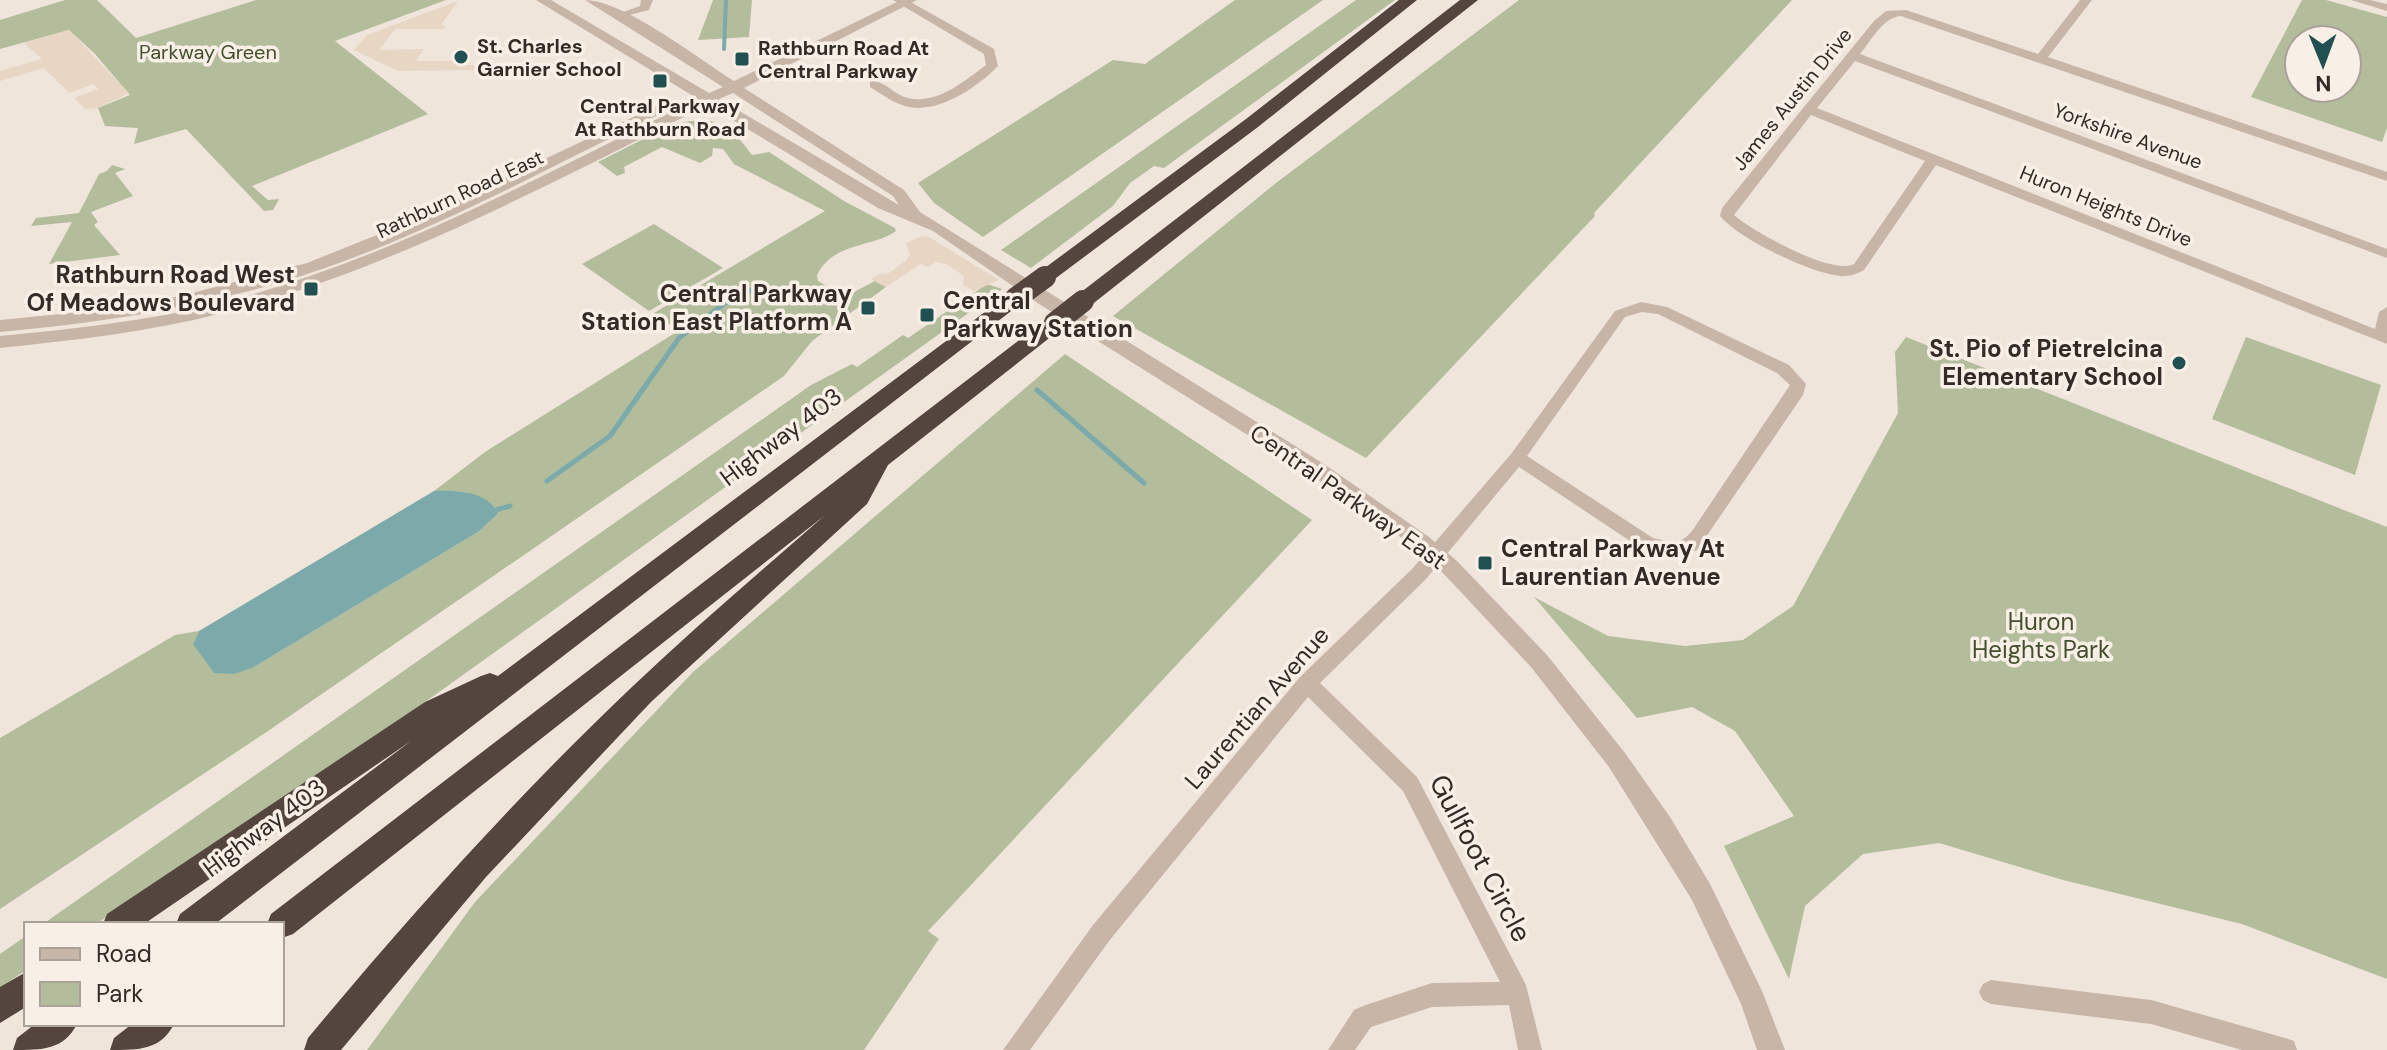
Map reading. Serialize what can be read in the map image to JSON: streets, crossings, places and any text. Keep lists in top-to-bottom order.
{
  "streets": {
    "highway": ["Highway 403"],
    "street": [
      "James Austin Drive",
      "Yorkshire Avenue",
      "Rathburn Road East",
      "Huron Heights Drive",
      "Central Parkway East",
      "Laurentian Avenue",
      "Gullfoot Circle"
    ]
  },
  "crossings": [
    ["James Austin Drive", "Yorkshire Avenue"],
    ["James Austin Drive", "Huron Heights Drive"],
    ["Rathburn Road East", "Central Parkway East"],
    ["Central Parkway East", "Laurentian Avenue"],
    ["Laurentian Avenue", "Gullfoot Circle"]
  ],
  "parks": ["Parkway Green", "Huron Heights Park"],
  "places": {
    "other": ["St. Charles Garnier School", "St. Pio of Pietrelcina Elementary School"],
    "transit": [
      "Rathburn Road At Central Parkway",
      "Central Parkway At Rathburn Road",
      "Rathburn Road West Of Meadows Boulevard",
      "Central Parkway Station East Platform A",
      "Central Parkway Station",
      "Central Parkway At Laurentian Avenue"
    ]
  },
  "legend": ["Road", "Park"],
  "north": "bottom"
}
